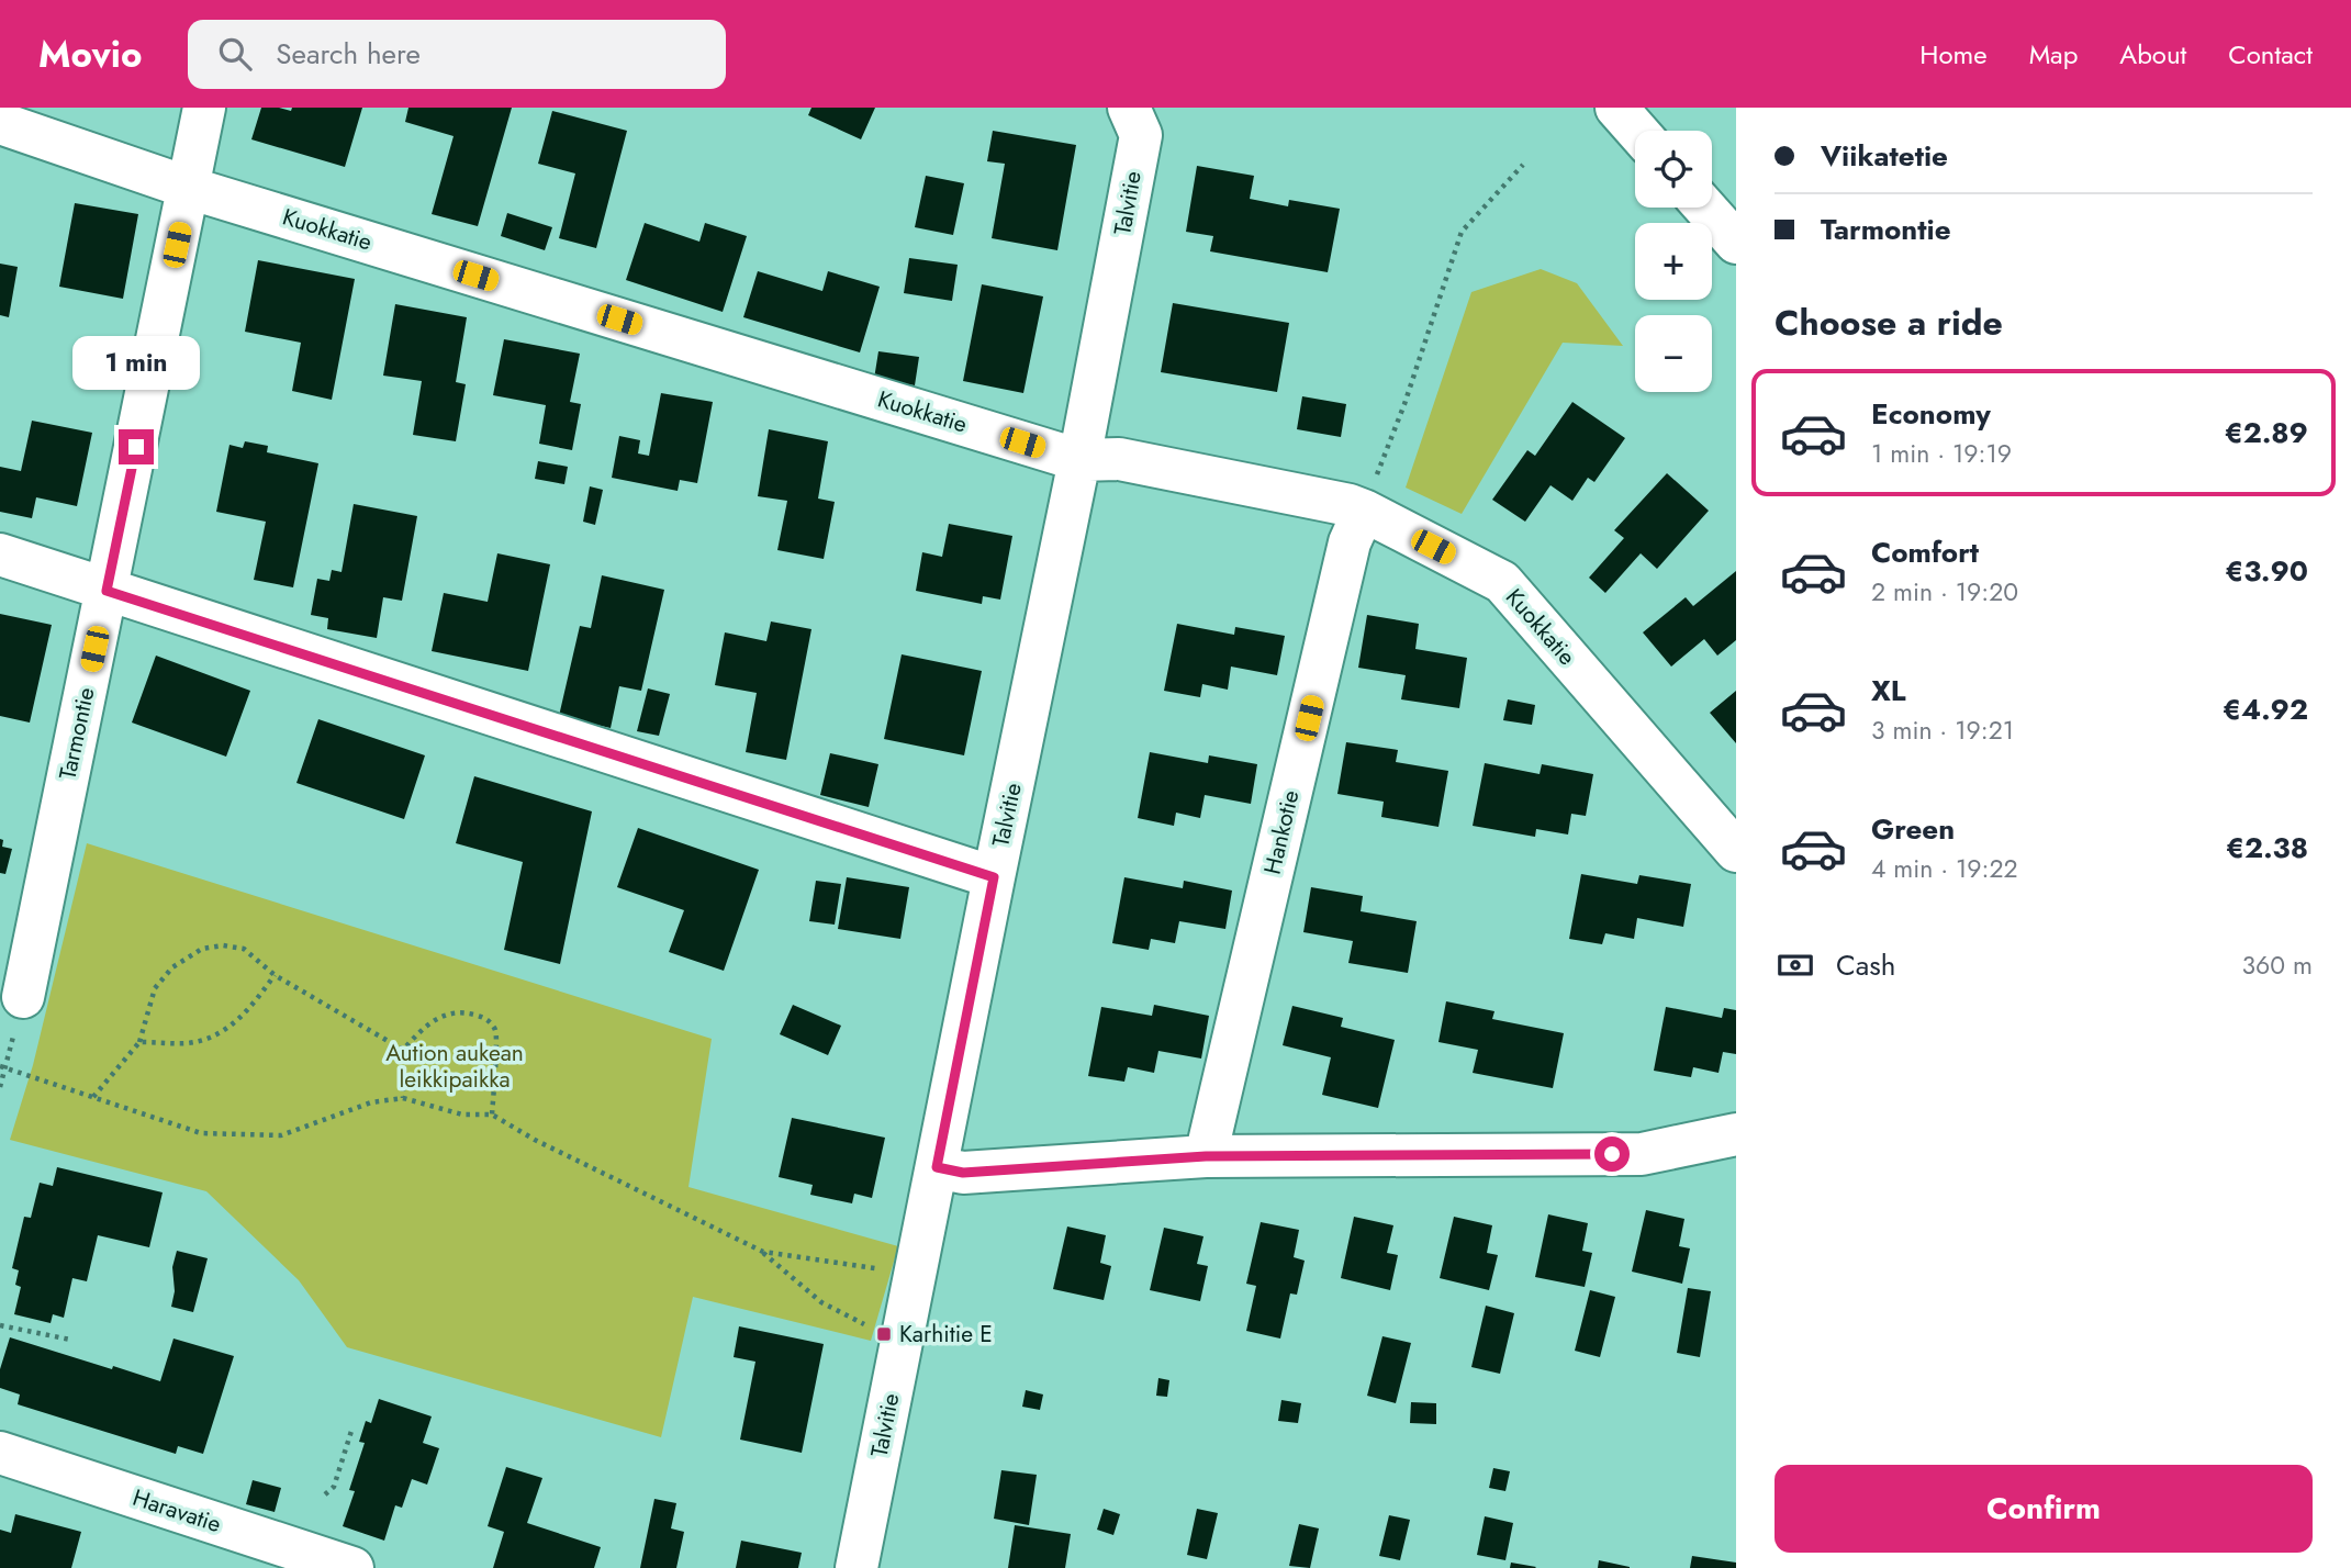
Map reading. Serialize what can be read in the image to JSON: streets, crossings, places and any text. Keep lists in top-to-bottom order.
{
  "streets": {
    "main road": [
      "Talvitie",
      "Kuokkatie",
      "Tarmontie",
      "Hankotie",
      "Haravatie"
    ]
  },
  "crossings": [
    ["Talvitie", "Kuokkatie"],
    ["Kuokkatie", "Tarmontie"],
    ["Kuokkatie", "Hankotie"]
  ],
  "parks": ["Aution aukean leikkipaikka"],
  "places": {
    "transit": ["Karhitie E"]
  },
  "page": {
    "header": "Movio",
    "search": "Search here",
    "nav": [
      "Home",
      "Map",
      "About",
      "Contact"
    ],
    "banner": ["Viikatetie", "Tarmontie"],
    "map_buttons": ["+", "−"],
    "heading": "Choose a ride",
    "bubble": "1 min",
    "list": [
      {
        "name": "Economy",
        "note": "1 min · 19:19",
        "value": "€2.89"
      },
      {
        "name": "Comfort",
        "note": "2 min · 19:20",
        "value": "€3.90"
      },
      {
        "name": "XL",
        "note": "3 min · 19:21",
        "value": "€4.92"
      },
      {
        "name": "Green",
        "note": "4 min · 19:22",
        "value": "€2.38"
      }
    ],
    "pay": ["Cash", "360 m"],
    "buttons": "Confirm"
  }
}
